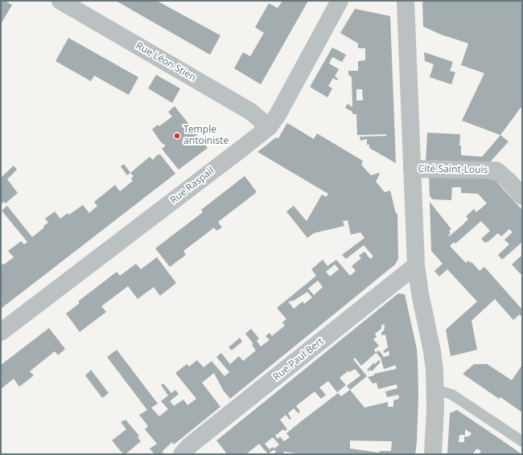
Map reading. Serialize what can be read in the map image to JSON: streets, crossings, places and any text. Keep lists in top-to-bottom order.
{
  "streets": {
    "street": [
      "Rue Léon Stien",
      "Cité Saint-Louis",
      "Rue Raspail",
      "Rue Paul Bert"
    ]
  },
  "crossings": [
    ["Rue Léon Stien", "Rue Raspail"]
  ],
  "places": ["Temple antoiniste"]
}
